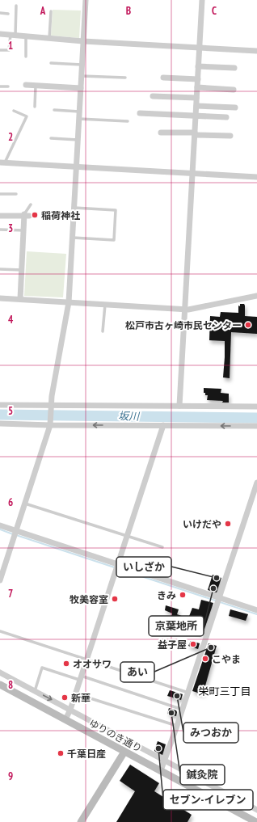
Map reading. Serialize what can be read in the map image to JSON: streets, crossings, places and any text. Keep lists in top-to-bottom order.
{
  "streets": {
    "street": ["ゆりのき通り"]
  },
  "districts": ["栄町三丁目"],
  "water": ["坂川"],
  "places": [
    "稲荷神社",
    "松戸市古ヶ崎市民センター",
    "いけだや",
    "いしざか",
    "京葉地所",
    "きみ",
    "牧美容室",
    "益子屋",
    "あい",
    "こやま",
    "オオサワ",
    "みつおか",
    "新華",
    "鍼灸院",
    "セブン-イレブン",
    "千葉日産"
  ],
  "grid": {
    "columns": ["A", "B", "C"],
    "rows": [
      "1",
      "2",
      "3",
      "4",
      "5",
      "6",
      "7",
      "8",
      "9"
    ]
  }
}
